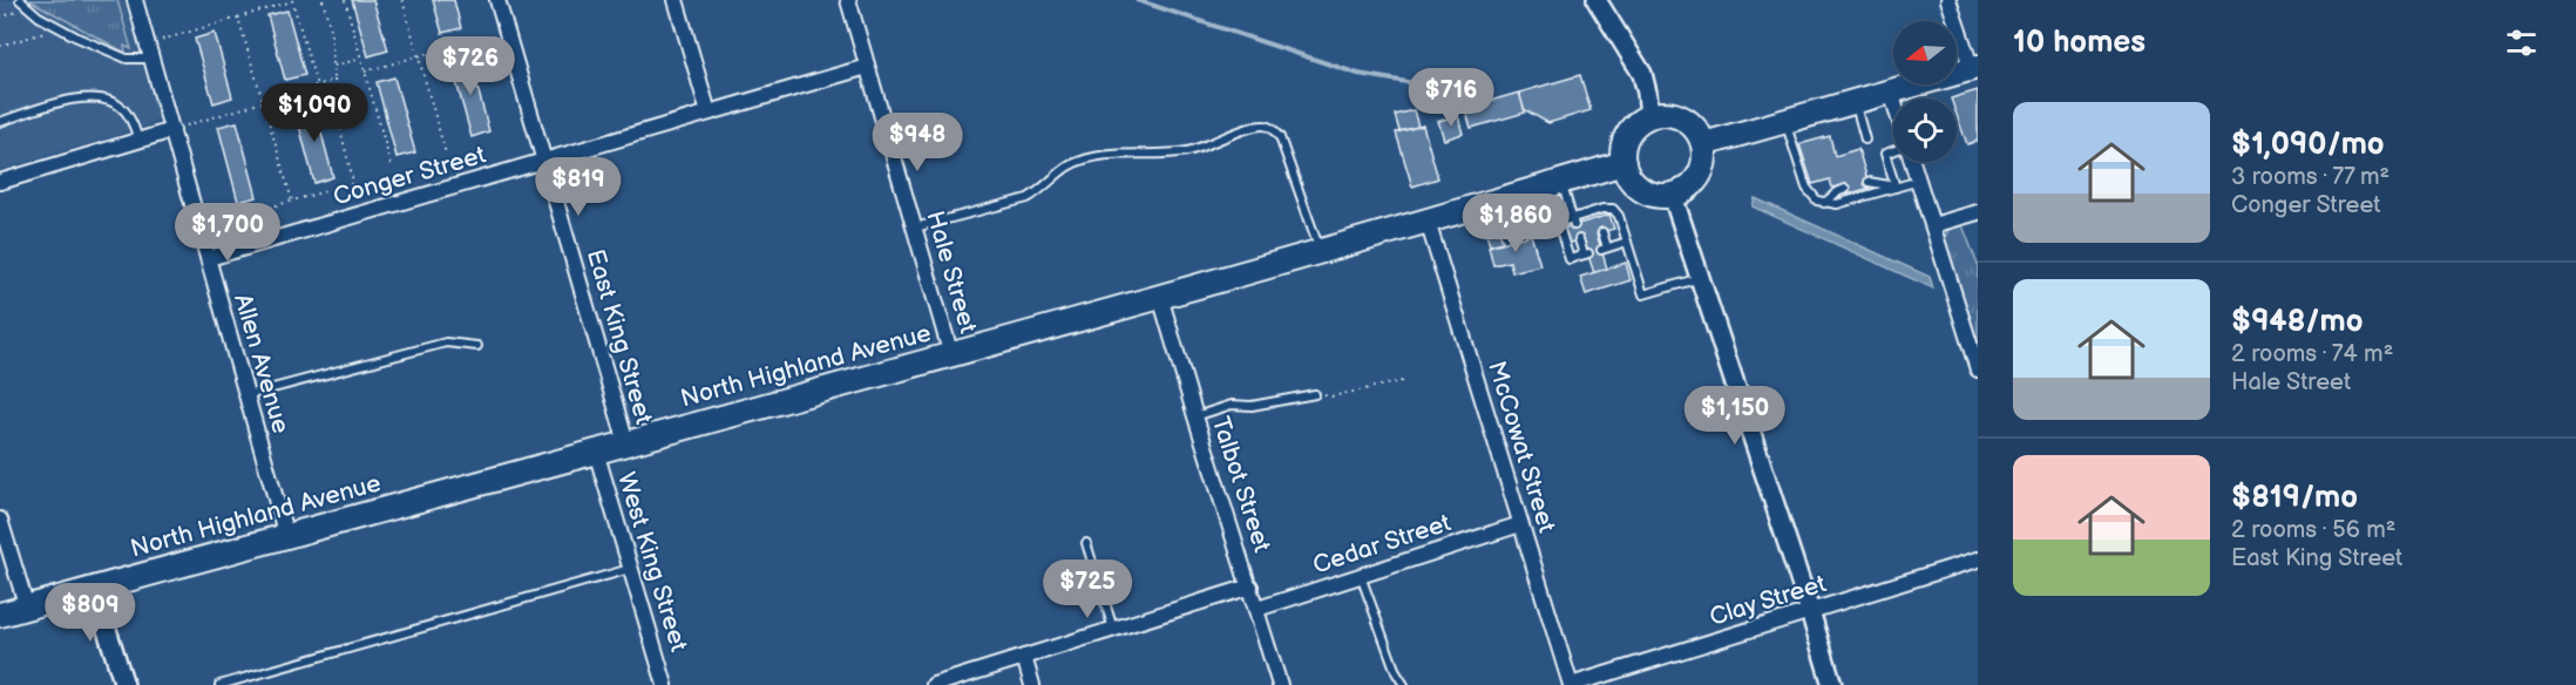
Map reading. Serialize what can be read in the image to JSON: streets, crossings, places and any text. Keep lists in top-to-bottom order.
{
  "streets": {
    "main road": ["North Highland Avenue"],
    "street": [
      "Conger Street",
      "Hale Street",
      "East King Street",
      "Allen Avenue",
      "McCowat Street",
      "Talbot Street",
      "Cedar Street",
      "West King Street",
      "Clay Street"
    ]
  },
  "crossings": [
    ["Conger Street", "Hale Street"],
    ["Conger Street", "East King Street"],
    ["Conger Street", "Allen Avenue"],
    ["Hale Street", "North Highland Avenue"],
    ["East King Street", "North Highland Avenue"],
    ["Allen Avenue", "North Highland Avenue"],
    ["North Highland Avenue", "McCowat Street"],
    ["North Highland Avenue", "Talbot Street"],
    ["North Highland Avenue", "West King Street"],
    ["McCowat Street", "Cedar Street"],
    ["McCowat Street", "Clay Street"],
    ["Talbot Street", "Cedar Street"]
  ],
  "north": "left",
  "page": {
    "heading": "10 homes",
    "price": [
      "$726",
      "$716",
      "$1,090",
      "$948",
      "$819",
      "$1,860",
      "$1,700",
      "$1,150",
      "$725",
      "$809"
    ],
    "list": [
      {
        "name": "$1,090/mo",
        "note": "3 rooms · 77 m² · Conger Street"
      },
      {
        "name": "$948/mo",
        "note": "2 rooms · 74 m² · Hale Street"
      },
      {
        "name": "$819/mo",
        "note": "2 rooms · 56 m² · East King Street"
      }
    ]
  }
}
